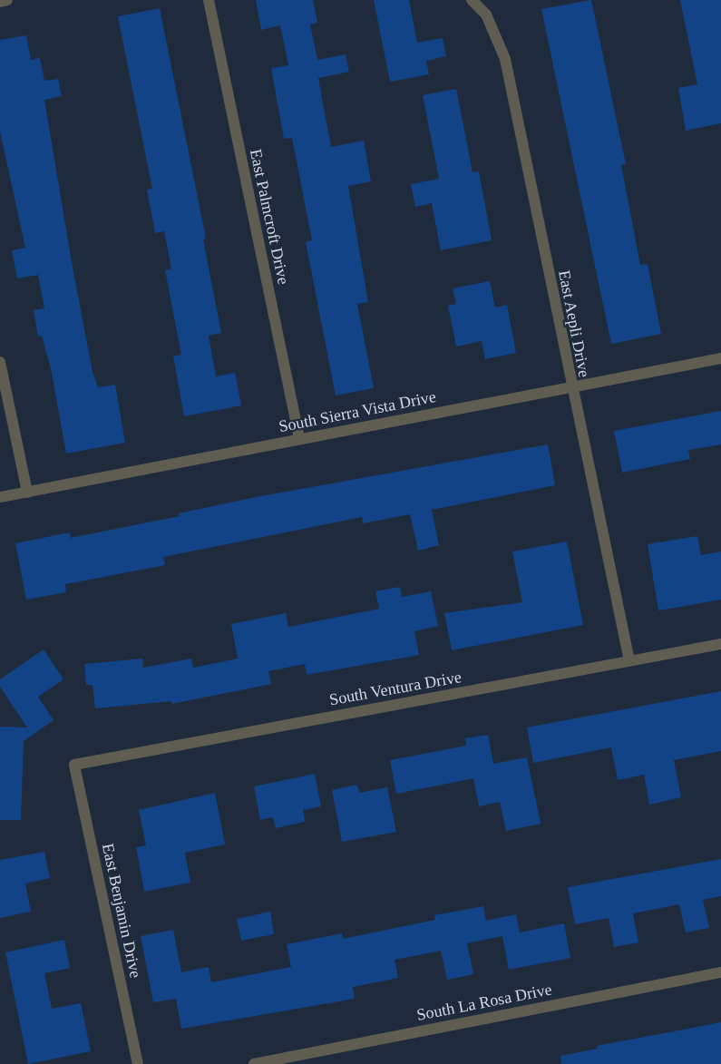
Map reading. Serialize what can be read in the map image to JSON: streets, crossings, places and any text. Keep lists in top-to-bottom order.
{
  "streets": {
    "street": [
      "East Palmcroft Drive",
      "East Aepli Drive",
      "South Sierra Vista Drive",
      "South Ventura Drive",
      "East Benjamin Drive",
      "South La Rosa Drive"
    ]
  },
  "crossings": [
    ["East Palmcroft Drive", "South Sierra Vista Drive"],
    ["East Aepli Drive", "South Sierra Vista Drive"],
    ["East Aepli Drive", "South Ventura Drive"],
    ["South Ventura Drive", "East Benjamin Drive"]
  ]
}
